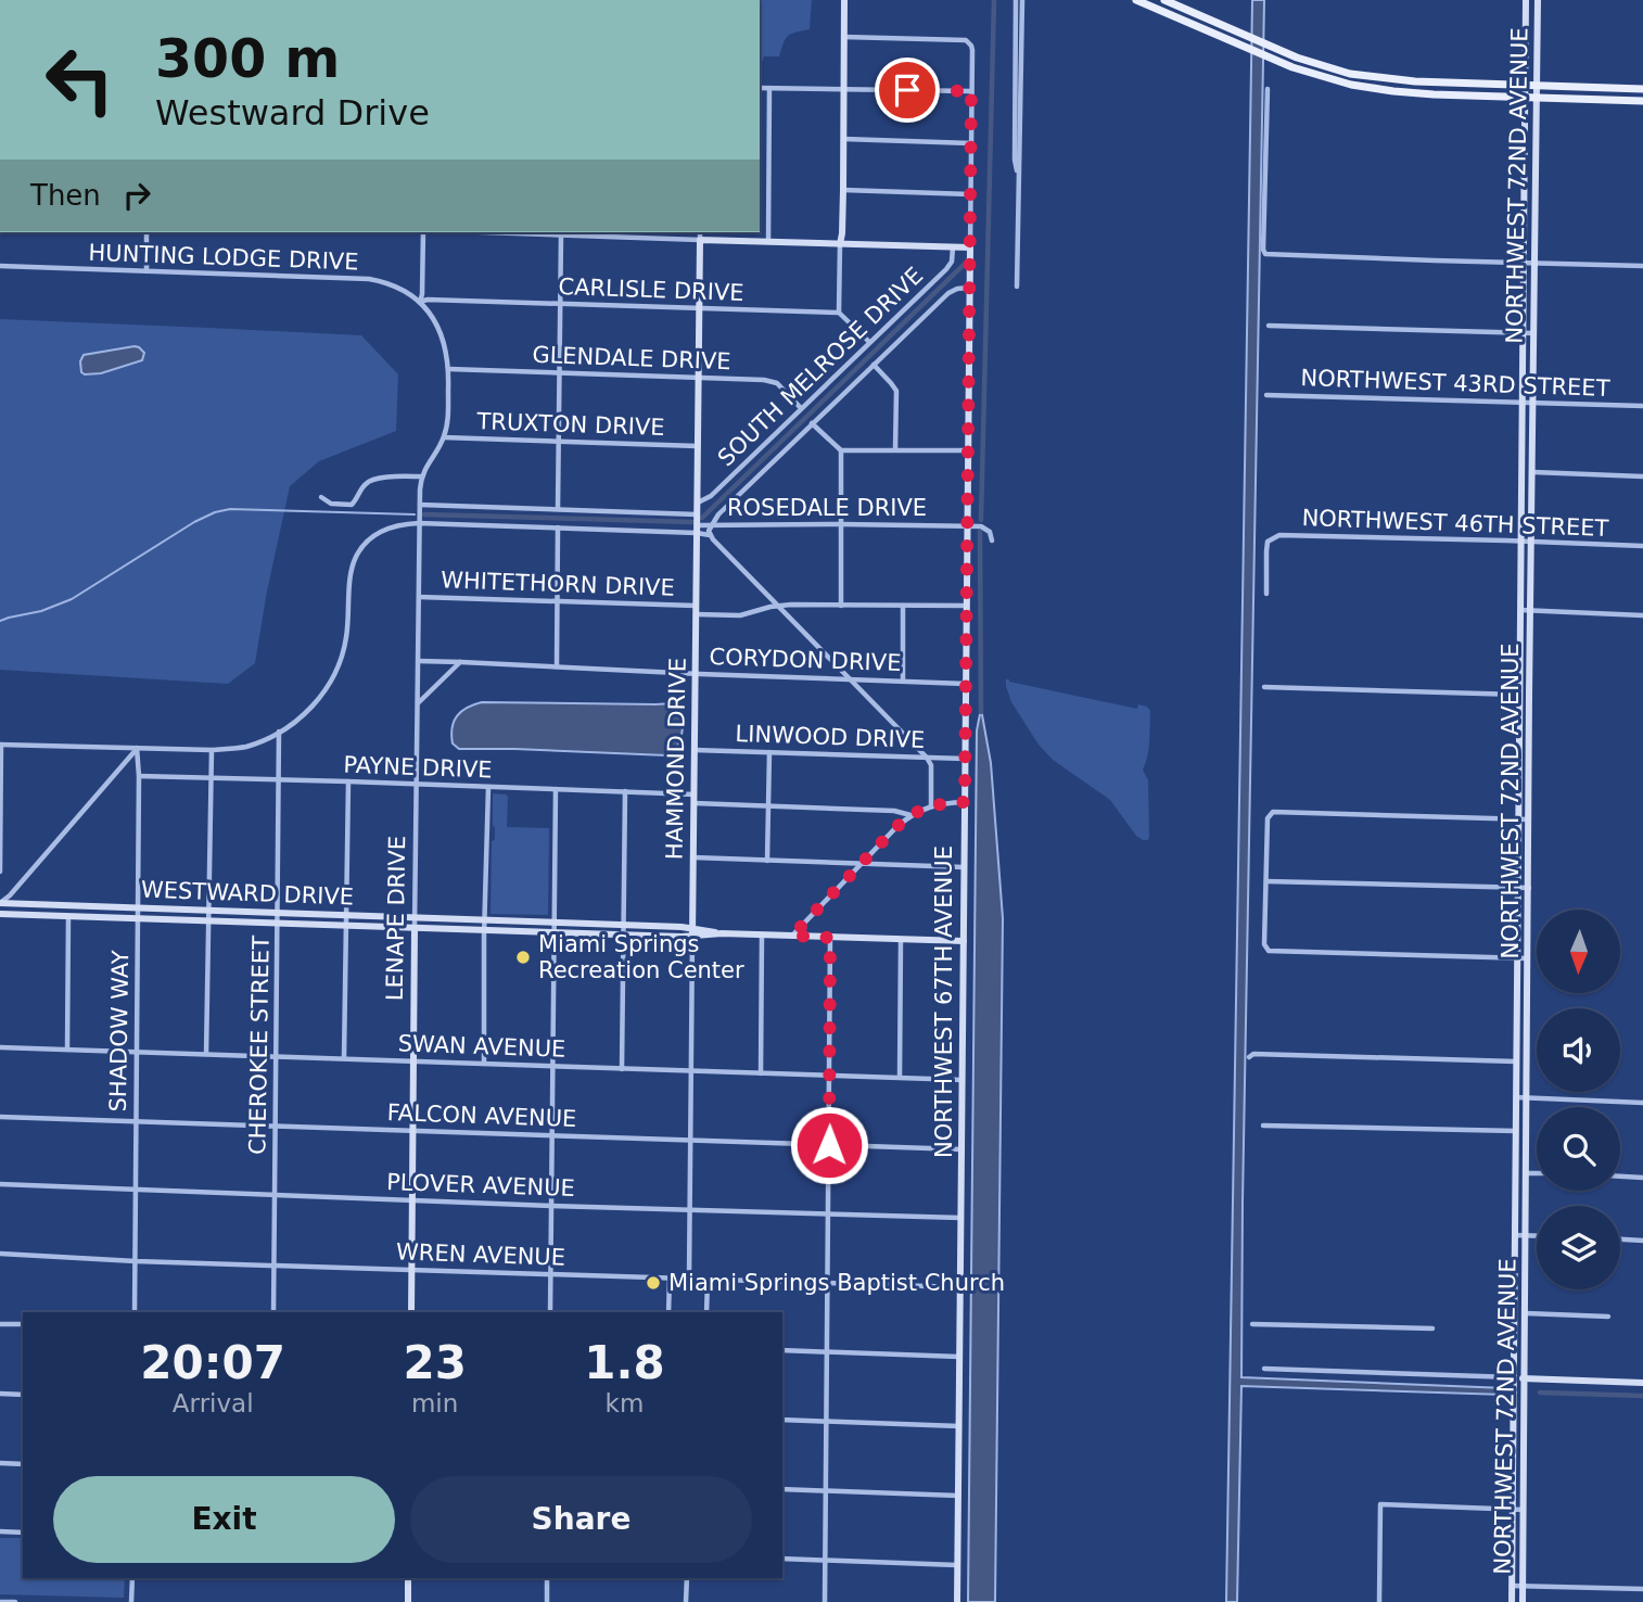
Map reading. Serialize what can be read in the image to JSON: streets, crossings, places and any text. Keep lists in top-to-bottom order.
{
  "streets": {
    "street": [
      "NORTHWEST 72ND AVENUE",
      "HUNTING LODGE DRIVE",
      "CARLISLE DRIVE",
      "GLENDALE DRIVE",
      "SOUTH MELROSE DRIVE",
      "NORTHWEST 43RD STREET",
      "TRUXTON DRIVE",
      "ROSEDALE DRIVE",
      "NORTHWEST 46TH STREET",
      "WHITETHORN DRIVE",
      "CORYDON DRIVE",
      "LINWOOD DRIVE",
      "HAMMOND DRIVE",
      "PAYNE DRIVE",
      "WESTWARD DRIVE",
      "LENAPE DRIVE",
      "NORTHWEST 67TH AVENUE",
      "SHADOW WAY",
      "CHEROKEE STREET",
      "SWAN AVENUE",
      "FALCON AVENUE",
      "PLOVER AVENUE",
      "WREN AVENUE"
    ]
  },
  "crossings": [
    ["NORTHWEST 72ND AVENUE", "NORTHWEST 43RD STREET"],
    ["NORTHWEST 72ND AVENUE", "NORTHWEST 46TH STREET"],
    ["HUNTING LODGE DRIVE", "CARLISLE DRIVE"],
    ["HUNTING LODGE DRIVE", "GLENDALE DRIVE"],
    ["HUNTING LODGE DRIVE", "TRUXTON DRIVE"],
    ["HUNTING LODGE DRIVE", "LENAPE DRIVE"],
    ["CARLISLE DRIVE", "HAMMOND DRIVE"],
    ["GLENDALE DRIVE", "SOUTH MELROSE DRIVE"],
    ["GLENDALE DRIVE", "HAMMOND DRIVE"],
    ["SOUTH MELROSE DRIVE", "HAMMOND DRIVE"],
    ["TRUXTON DRIVE", "HAMMOND DRIVE"],
    ["ROSEDALE DRIVE", "HAMMOND DRIVE"],
    ["ROSEDALE DRIVE", "NORTHWEST 67TH AVENUE"],
    ["WHITETHORN DRIVE", "HAMMOND DRIVE"],
    ["WHITETHORN DRIVE", "LENAPE DRIVE"],
    ["WHITETHORN DRIVE", "NORTHWEST 67TH AVENUE"],
    ["CORYDON DRIVE", "HAMMOND DRIVE"],
    ["CORYDON DRIVE", "LENAPE DRIVE"],
    ["CORYDON DRIVE", "NORTHWEST 67TH AVENUE"],
    ["LINWOOD DRIVE", "HAMMOND DRIVE"],
    ["LINWOOD DRIVE", "NORTHWEST 67TH AVENUE"],
    ["HAMMOND DRIVE", "PAYNE DRIVE"],
    ["HAMMOND DRIVE", "WESTWARD DRIVE"],
    ["HAMMOND DRIVE", "SWAN AVENUE"],
    ["HAMMOND DRIVE", "FALCON AVENUE"],
    ["HAMMOND DRIVE", "PLOVER AVENUE"],
    ["HAMMOND DRIVE", "WREN AVENUE"],
    ["PAYNE DRIVE", "LENAPE DRIVE"],
    ["PAYNE DRIVE", "SHADOW WAY"],
    ["PAYNE DRIVE", "CHEROKEE STREET"],
    ["WESTWARD DRIVE", "LENAPE DRIVE"],
    ["WESTWARD DRIVE", "NORTHWEST 67TH AVENUE"],
    ["WESTWARD DRIVE", "SHADOW WAY"],
    ["WESTWARD DRIVE", "CHEROKEE STREET"],
    ["LENAPE DRIVE", "SWAN AVENUE"],
    ["LENAPE DRIVE", "FALCON AVENUE"],
    ["LENAPE DRIVE", "PLOVER AVENUE"],
    ["LENAPE DRIVE", "WREN AVENUE"],
    ["NORTHWEST 67TH AVENUE", "SWAN AVENUE"],
    ["NORTHWEST 67TH AVENUE", "FALCON AVENUE"],
    ["NORTHWEST 67TH AVENUE", "PLOVER AVENUE"],
    ["NORTHWEST 67TH AVENUE", "WREN AVENUE"],
    ["SHADOW WAY", "SWAN AVENUE"],
    ["SHADOW WAY", "FALCON AVENUE"],
    ["SHADOW WAY", "PLOVER AVENUE"],
    ["SHADOW WAY", "WREN AVENUE"],
    ["CHEROKEE STREET", "SWAN AVENUE"],
    ["CHEROKEE STREET", "FALCON AVENUE"],
    ["CHEROKEE STREET", "PLOVER AVENUE"],
    ["CHEROKEE STREET", "WREN AVENUE"]
  ],
  "places": ["Miami Springs Recreation Center", "Miami Springs Baptist Church"],
  "north": "bottom",
  "page": {
    "turn": ["300 m", "Westward Drive"],
    "then": "Then",
    "eta": [
      "20:07",
      "Arrival",
      "23",
      "min",
      "1.8",
      "km"
    ],
    "buttons": ["Exit", "Share"]
  }
}
